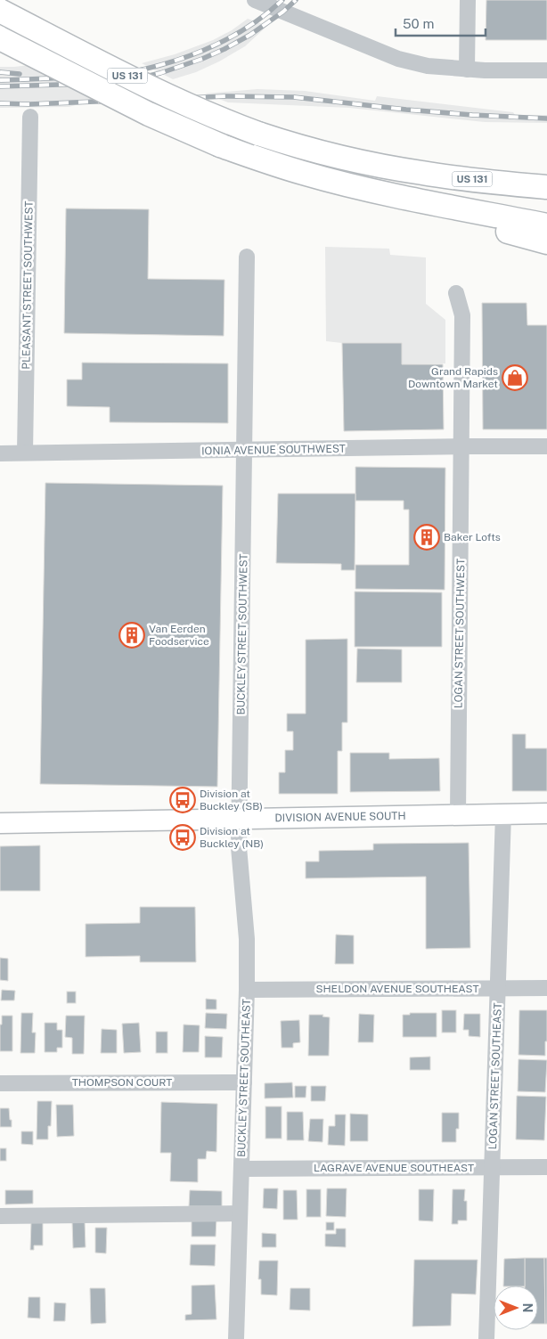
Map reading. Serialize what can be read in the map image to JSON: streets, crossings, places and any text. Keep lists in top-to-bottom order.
{
  "streets": {
    "highway": ["US 131"],
    "main road": ["DIVISION AVENUE SOUTH"],
    "street": [
      "PLEASANT STREET SOUTHWEST",
      "IONIA AVENUE SOUTHWEST",
      "LOGAN STREET SOUTHWEST",
      "BUCKLEY STREET SOUTHWEST",
      "SHELDON AVENUE SOUTHEAST",
      "LOGAN STREET SOUTHEAST",
      "BUCKLEY STREET SOUTHEAST",
      "THOMPSON COURT",
      "LAGRAVE AVENUE SOUTHEAST"
    ]
  },
  "crossings": [
    ["PLEASANT STREET SOUTHWEST", "IONIA AVENUE SOUTHWEST"],
    ["IONIA AVENUE SOUTHWEST", "LOGAN STREET SOUTHWEST"],
    ["IONIA AVENUE SOUTHWEST", "BUCKLEY STREET SOUTHWEST"],
    ["LOGAN STREET SOUTHWEST", "DIVISION AVENUE SOUTH"],
    ["BUCKLEY STREET SOUTHWEST", "DIVISION AVENUE SOUTH"],
    ["BUCKLEY STREET SOUTHWEST", "BUCKLEY STREET SOUTHEAST"],
    ["DIVISION AVENUE SOUTH", "LOGAN STREET SOUTHEAST"],
    ["DIVISION AVENUE SOUTH", "BUCKLEY STREET SOUTHEAST"],
    ["SHELDON AVENUE SOUTHEAST", "LOGAN STREET SOUTHEAST"],
    ["SHELDON AVENUE SOUTHEAST", "BUCKLEY STREET SOUTHEAST"],
    ["LOGAN STREET SOUTHEAST", "LAGRAVE AVENUE SOUTHEAST"],
    ["BUCKLEY STREET SOUTHEAST", "THOMPSON COURT"],
    ["BUCKLEY STREET SOUTHEAST", "LAGRAVE AVENUE SOUTHEAST"]
  ],
  "places": {
    "shop": ["Grand Rapids Downtown Market"],
    "building": ["Baker Lofts", "Van Eerden Foodservice"],
    "bus stop": ["Division at Buckley (SB)", "Division at Buckley (NB)"]
  },
  "scale_bar": "50 m",
  "north": "right"
}
